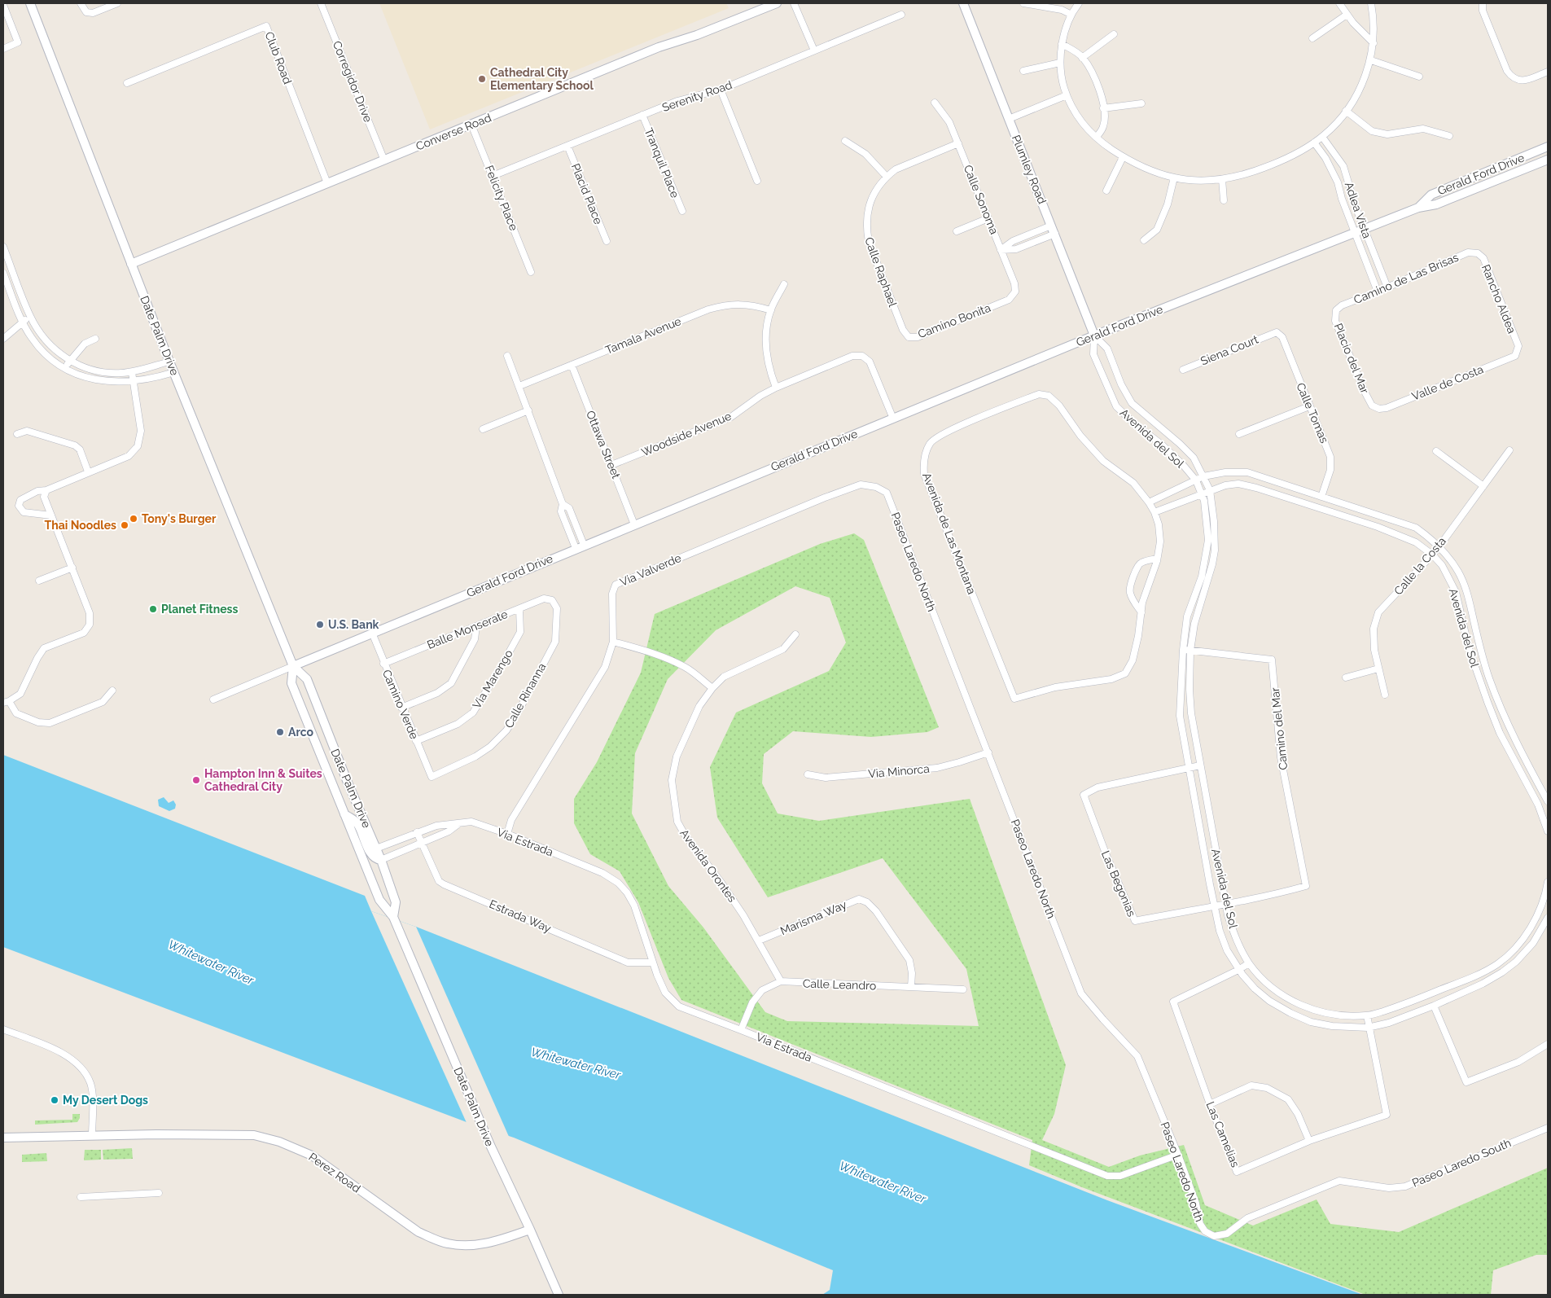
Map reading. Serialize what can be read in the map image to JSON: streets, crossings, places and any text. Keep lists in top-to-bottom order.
{
  "streets": {
    "main road": [
      "Converse Road",
      "Plumley Road",
      "Gerald Ford Drive",
      "Date Palm Drive",
      "Perez Road"
    ],
    "street": [
      "Club Road",
      "Corregidor Drive",
      "Serenity Road",
      "Tranquil Place",
      "Placid Place",
      "Felicity Place",
      "Calle Sonoma",
      "Adlea Vista",
      "Calle Raphael",
      "Camino de Las Brisas",
      "Rancho Aldea",
      "Camino Bonita",
      "Tamala Avenue",
      "Siena Court",
      "Placio del Mar",
      "Valle de Costa",
      "Calle Tomas",
      "Woodside Avenue",
      "Avenida del Sol",
      "Ottawa Street",
      "Avenida de Las Montana",
      "Paseo Laredo North",
      "Calle la Costa",
      "Via Valverde",
      "Balle Monserate",
      "Via Marengo",
      "Calle Rinanna",
      "Camino Verde",
      "Camino del Mar",
      "Via Minorca",
      "Via Estrada",
      "Avenida Orontes",
      "Las Begonias",
      "Estrada Way",
      "Marisma Way",
      "Calle Leandro",
      "Las Camelias",
      "Paseo Laredo South"
    ]
  },
  "crossings": [
    ["Club Road", "Converse Road"],
    ["Corregidor Drive", "Converse Road"],
    ["Serenity Road", "Tranquil Place"],
    ["Serenity Road", "Placid Place"],
    ["Serenity Road", "Felicity Place"],
    ["Converse Road", "Felicity Place"],
    ["Converse Road", "Date Palm Drive"],
    ["Plumley Road", "Gerald Ford Drive"],
    ["Plumley Road", "Avenida del Sol"],
    ["Gerald Ford Drive", "Adlea Vista"],
    ["Gerald Ford Drive", "Date Palm Drive"],
    ["Gerald Ford Drive", "Woodside Avenue"],
    ["Gerald Ford Drive", "Avenida del Sol"],
    ["Gerald Ford Drive", "Ottawa Street"],
    ["Gerald Ford Drive", "Camino Verde"],
    ["Calle Sonoma", "Calle Raphael"],
    ["Calle Sonoma", "Camino Bonita"],
    ["Adlea Vista", "Camino de Las Brisas"],
    ["Calle Raphael", "Camino Bonita"],
    ["Camino de Las Brisas", "Rancho Aldea"],
    ["Camino de Las Brisas", "Placio del Mar"],
    ["Rancho Aldea", "Valle de Costa"],
    ["Date Palm Drive", "Via Estrada"],
    ["Date Palm Drive", "Perez Road"],
    ["Tamala Avenue", "Ottawa Street"],
    ["Siena Court", "Calle Tomas"],
    ["Placio del Mar", "Valle de Costa"],
    ["Calle Tomas", "Avenida del Sol"],
    ["Woodside Avenue", "Ottawa Street"],
    ["Avenida del Sol", "Avenida de Las Montana"],
    ["Avenida del Sol", "Calle la Costa"],
    ["Avenida del Sol", "Camino del Mar"],
    ["Avenida del Sol", "Las Begonias"],
    ["Avenida del Sol", "Las Camelias"],
    ["Paseo Laredo North", "Via Valverde"],
    ["Paseo Laredo North", "Via Minorca"],
    ["Paseo Laredo North", "Via Estrada"],
    ["Paseo Laredo North", "Paseo Laredo South"],
    ["Via Valverde", "Via Estrada"],
    ["Balle Monserate", "Via Marengo"],
    ["Balle Monserate", "Calle Rinanna"],
    ["Balle Monserate", "Camino Verde"],
    ["Via Marengo", "Camino Verde"],
    ["Calle Rinanna", "Camino Verde"],
    ["Camino del Mar", "Las Begonias"],
    ["Via Estrada", "Estrada Way"],
    ["Via Estrada", "Calle Leandro"],
    ["Avenida Orontes", "Marisma Way"],
    ["Avenida Orontes", "Calle Leandro"],
    ["Marisma Way", "Calle Leandro"]
  ],
  "water": ["Whitewater River"],
  "places": [
    "Cathedral City Elementary School",
    "Tony's Burger",
    "Thai Noodles",
    "Planet Fitness",
    "U.S. Bank",
    "Arco",
    "Hampton Inn & Suites Cathedral City",
    "My Desert Dogs"
  ]
}
